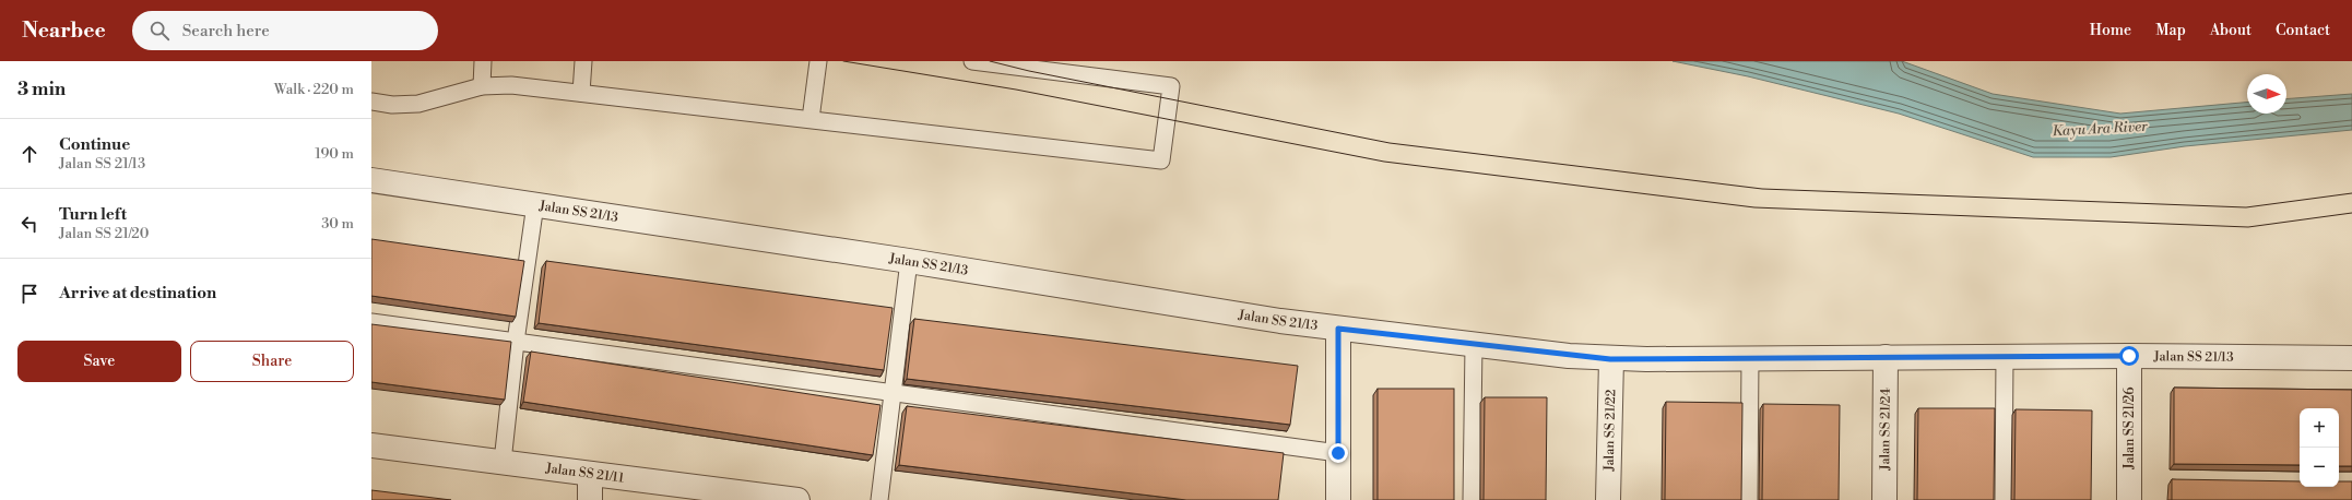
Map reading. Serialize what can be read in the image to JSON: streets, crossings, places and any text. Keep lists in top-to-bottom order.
{
  "streets": {
    "street": [
      "Jalan SS 21/13",
      "Jalan SS 21/26",
      "Jalan SS 21/24",
      "Jalan SS 21/22",
      "Jalan SS 21/11"
    ]
  },
  "crossings": [
    ["Jalan SS 21/13", "Jalan SS 21/26"],
    ["Jalan SS 21/13", "Jalan SS 21/24"],
    ["Jalan SS 21/13", "Jalan SS 21/22"]
  ],
  "water": ["Kayu Ara River"],
  "north": "right",
  "page": {
    "header": "Nearbee",
    "search": "Search here",
    "nav": [
      "Home",
      "Map",
      "About",
      "Contact"
    ],
    "heading": ["3 min", "Walk · 220 m"],
    "list": [
      ["Continue", "Jalan SS 21/13", "190 m"],
      ["Turn left", "Jalan SS 21/20", "30 m"],
      "Arrive at destination"
    ],
    "buttons": ["Save", "Share"],
    "map_buttons": ["+", "−"]
  }
}
